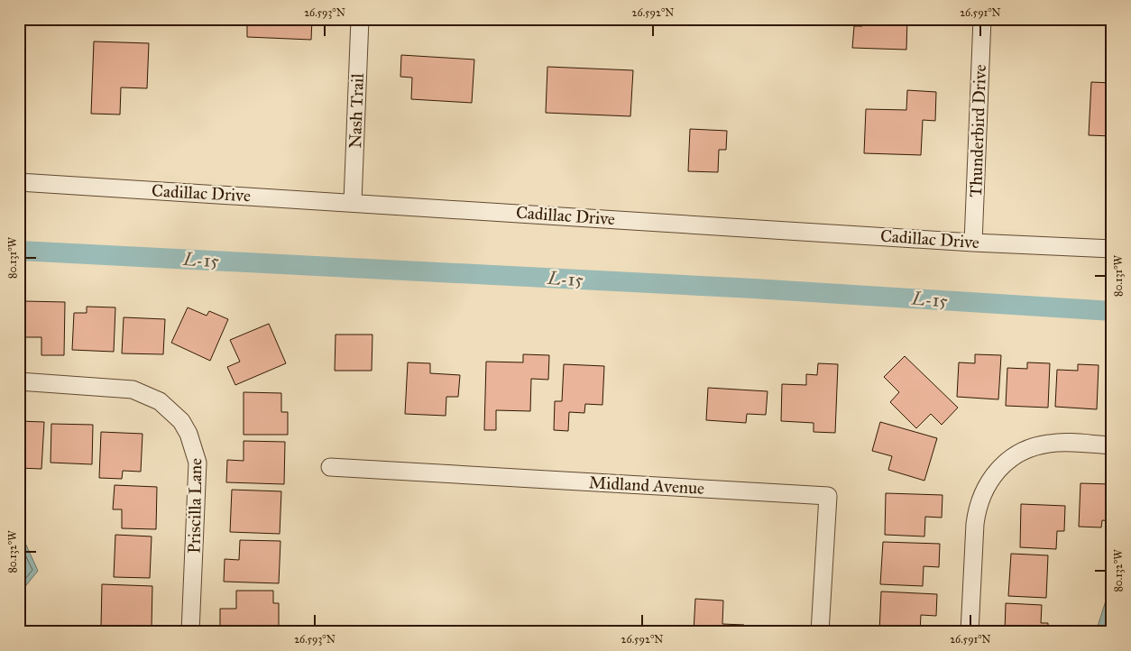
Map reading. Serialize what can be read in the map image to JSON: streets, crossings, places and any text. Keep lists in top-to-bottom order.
{
  "streets": {
    "street": [
      "Nash Trail",
      "Thunderbird Drive",
      "Cadillac Drive",
      "Midland Avenue",
      "Priscilla Lane"
    ]
  },
  "crossings": [
    ["Nash Trail", "Cadillac Drive"],
    ["Thunderbird Drive", "Cadillac Drive"]
  ],
  "water": ["L-15"],
  "coordinates": [
    "26.593°N",
    "26.592°N",
    "26.591°N",
    "80.131°W",
    "80.132°W"
  ]
}
